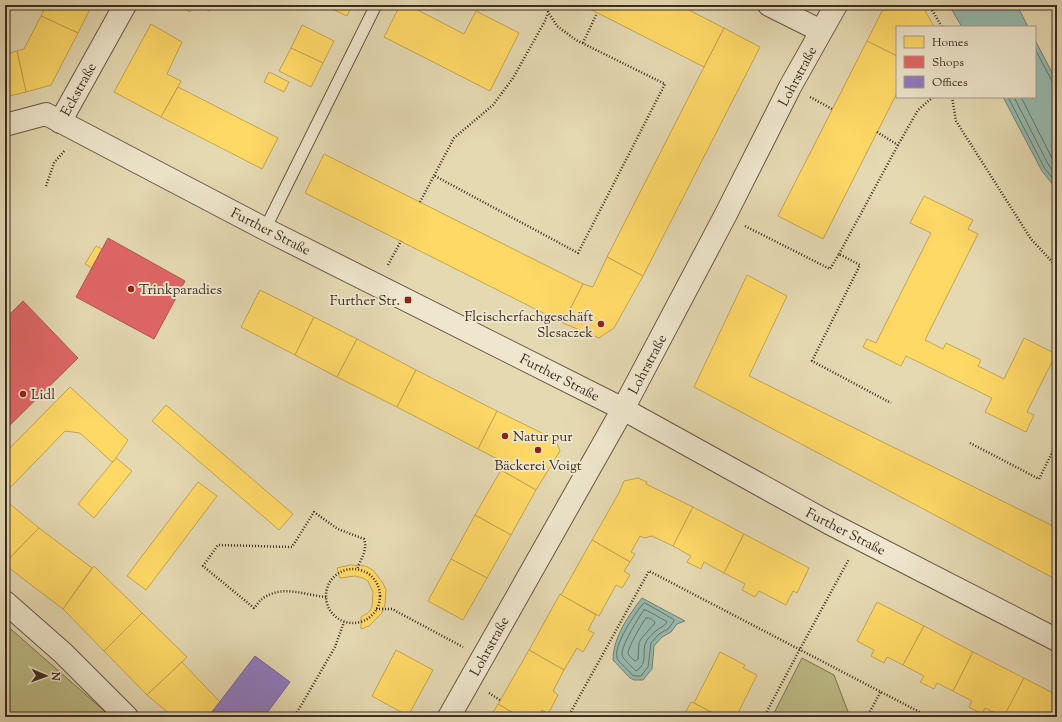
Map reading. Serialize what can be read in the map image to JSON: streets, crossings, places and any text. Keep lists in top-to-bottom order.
{
  "streets": {
    "street": ["Lohrstraße", "Eckstraße", "Further Straße"]
  },
  "crossings": [
    ["Lohrstraße", "Further Straße"],
    ["Eckstraße", "Further Straße"]
  ],
  "places": {
    "other": [
      "Trinkparadies",
      "Fleischerfachgeschäft Slesaczek",
      "Lidl",
      "Natur pur",
      "Bäckerei Voigt"
    ],
    "transit": ["Further Str."]
  },
  "legend": ["Homes", "Shops", "Offices"],
  "north": "right"
}
